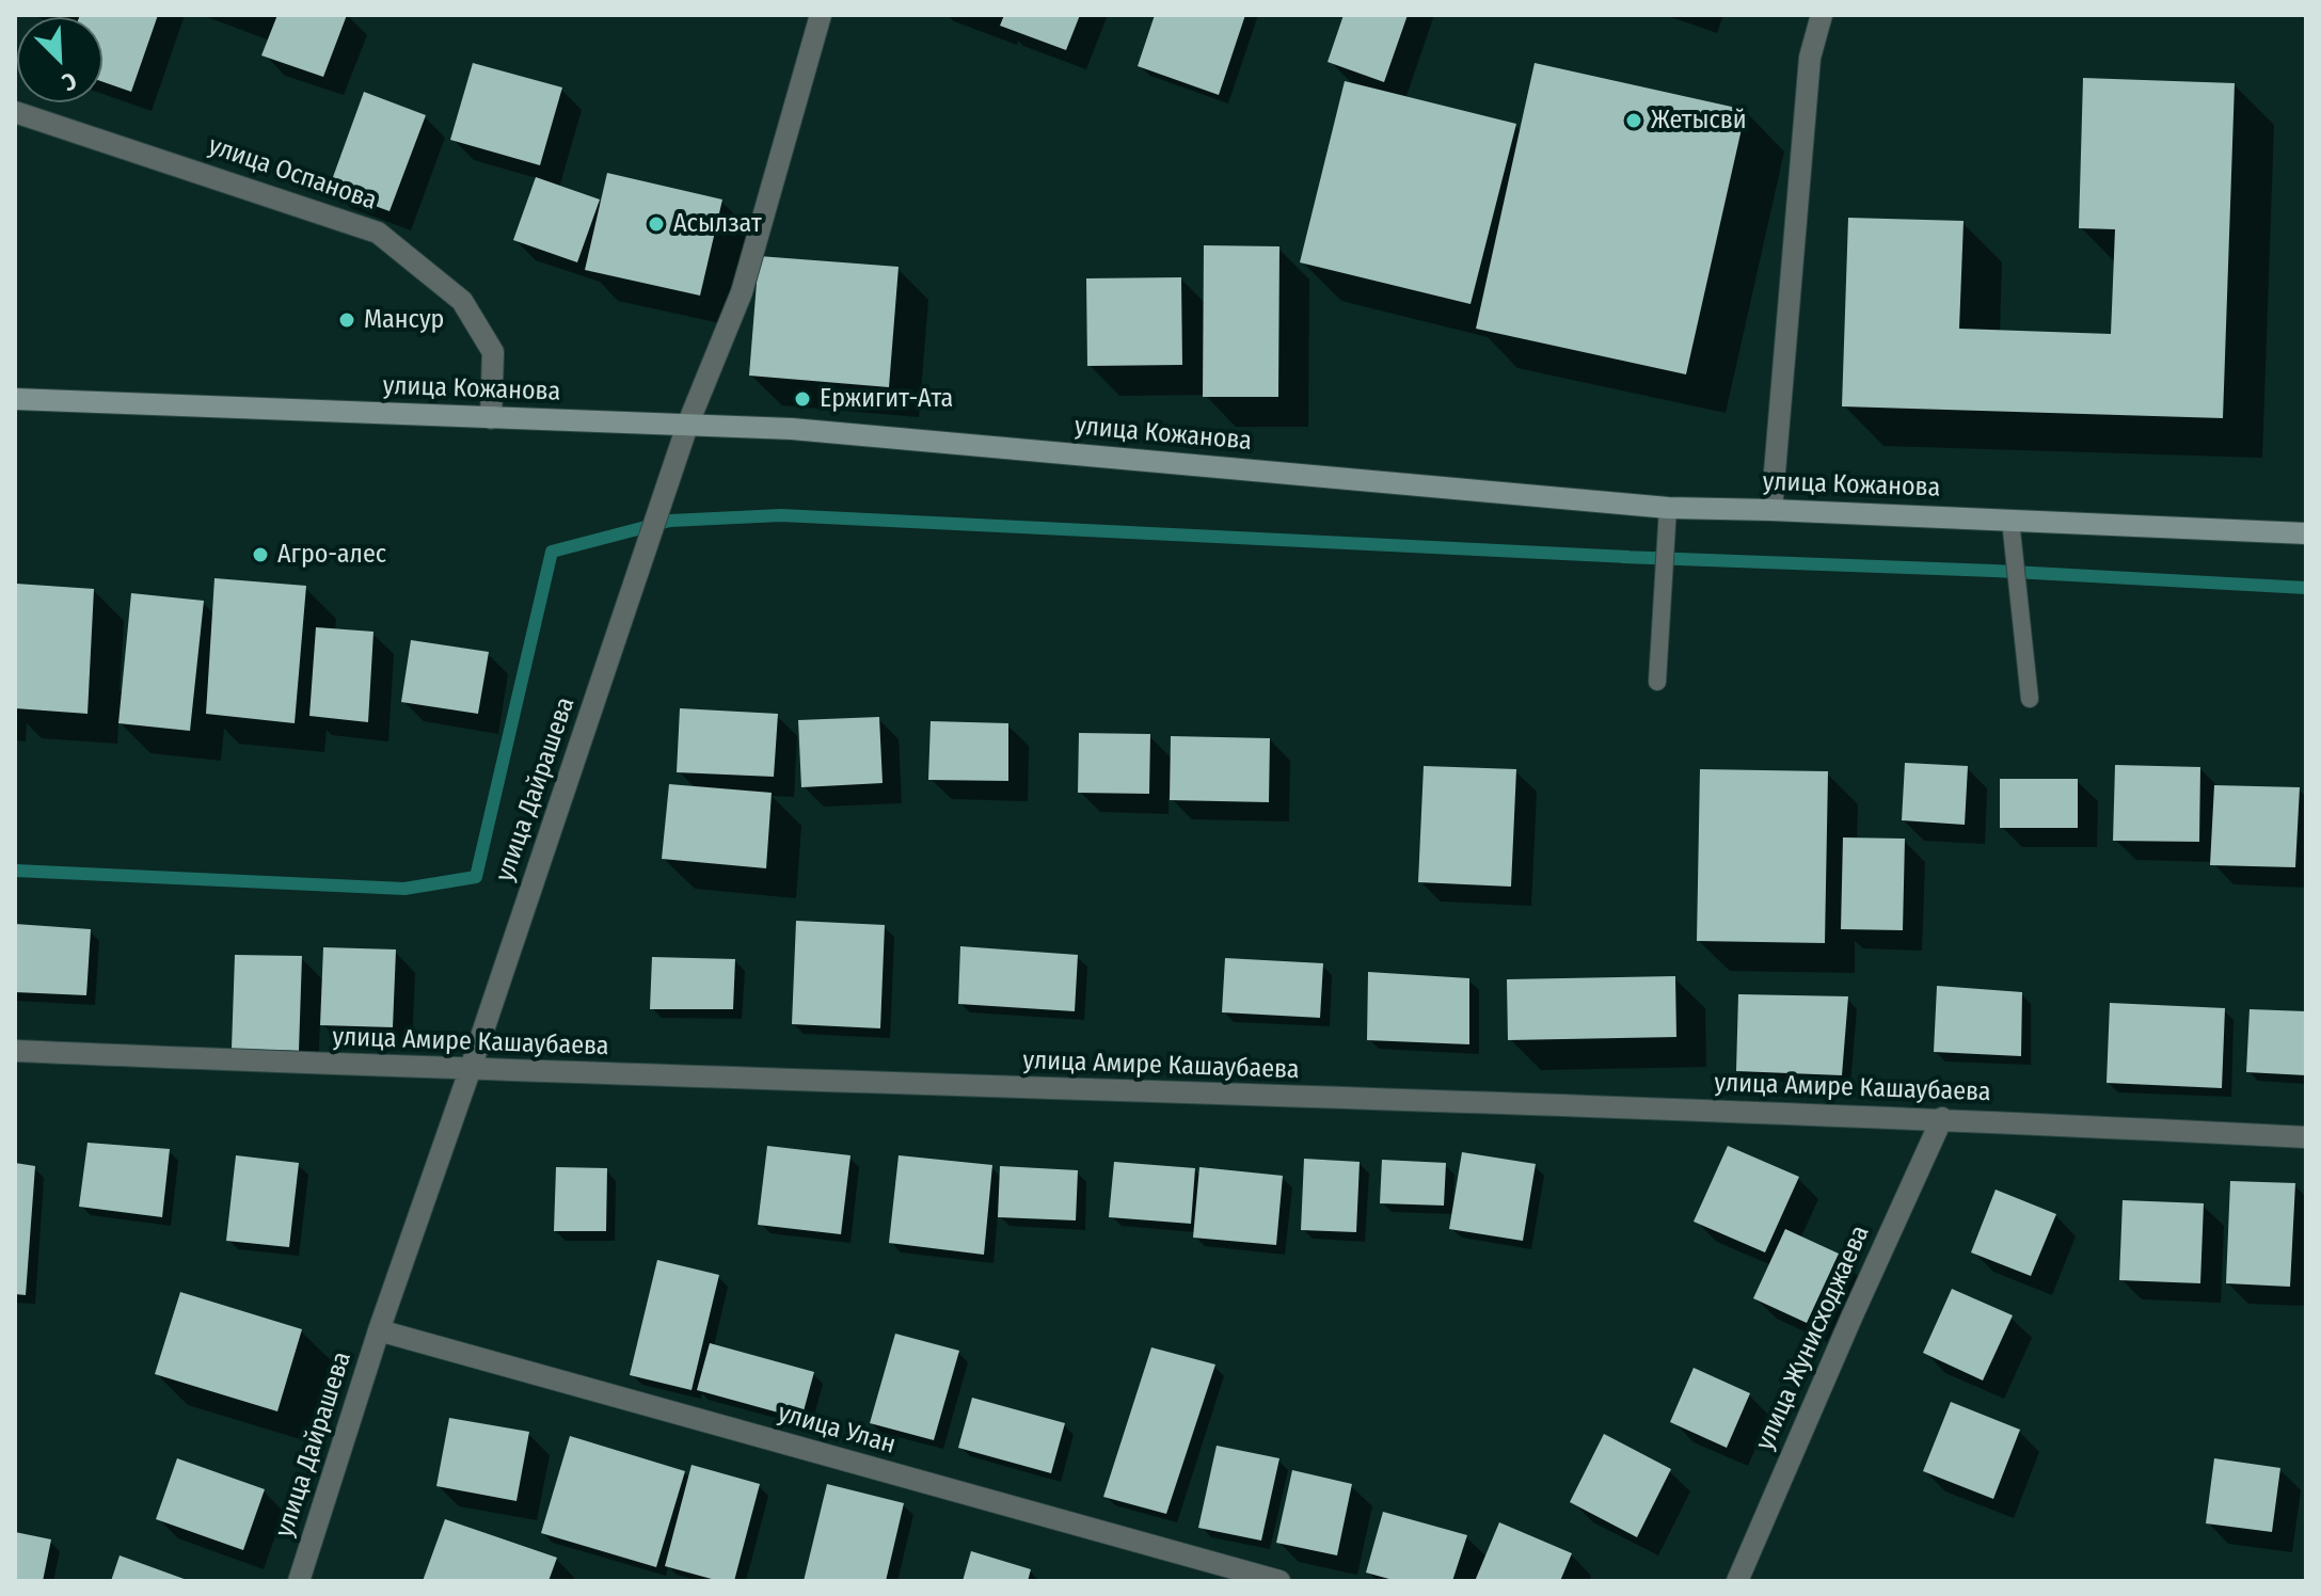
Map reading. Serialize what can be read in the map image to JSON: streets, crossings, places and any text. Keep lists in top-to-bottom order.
{
  "streets": {
    "main road": ["улица Кожанова"],
    "street": [
      "улица Оспанова",
      "улица Дайрашева",
      "улица Амире Кашаубаева",
      "улица Жунисходжаева",
      "улица Улан"
    ]
  },
  "crossings": [
    ["улица Оспанова", "улица Кожанова"],
    ["улица Кожанова", "улица Дайрашева"],
    ["улица Дайрашева", "улица Амире Кашаубаева"],
    ["улица Дайрашева", "улица Улан"],
    ["улица Амире Кашаубаева", "улица Жунисходжаева"]
  ],
  "places": [
    "Жетысвй",
    "Асылзат",
    "Мансур",
    "Ержигит-Ата",
    "Агро-алес"
  ],
  "north": "bottom right"
}
